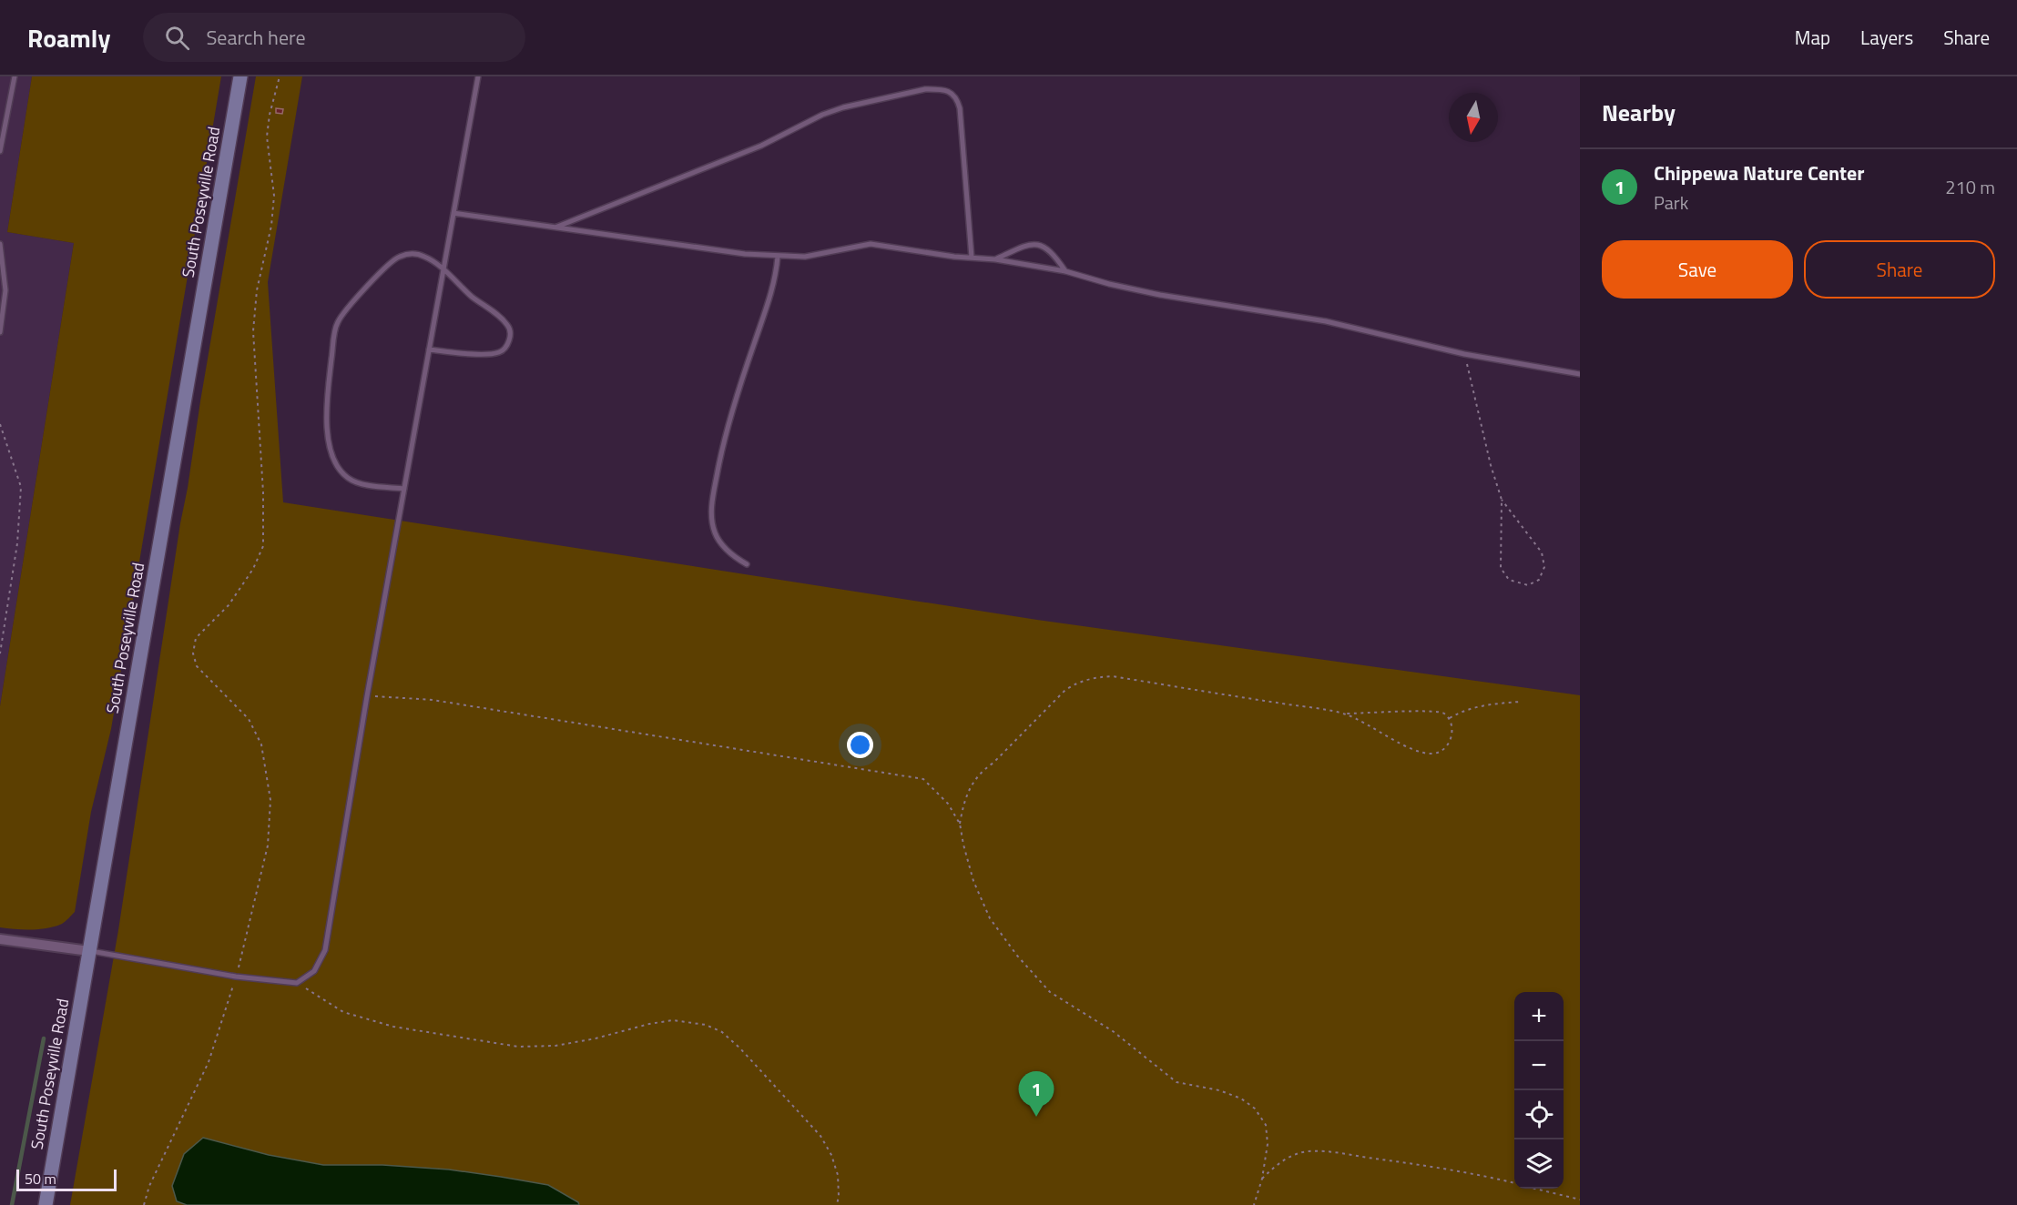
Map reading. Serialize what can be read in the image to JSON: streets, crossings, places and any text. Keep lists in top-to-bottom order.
{
  "streets": {
    "main road": ["South Poseyville Road"]
  },
  "scale_bar": "50 m",
  "north": "bottom",
  "page": {
    "header": "Roamly",
    "search": "Search here",
    "nav": ["Map", "Layers", "Share"],
    "heading": "Nearby",
    "list": [
      {
        "mark": "1",
        "name": "Chippewa Nature Center",
        "note": "Park",
        "value": "210 m"
      }
    ],
    "buttons": ["Save", "Share"],
    "map_buttons": ["+", "−"],
    "pins": "1",
    "scale": "50 m"
  }
}
